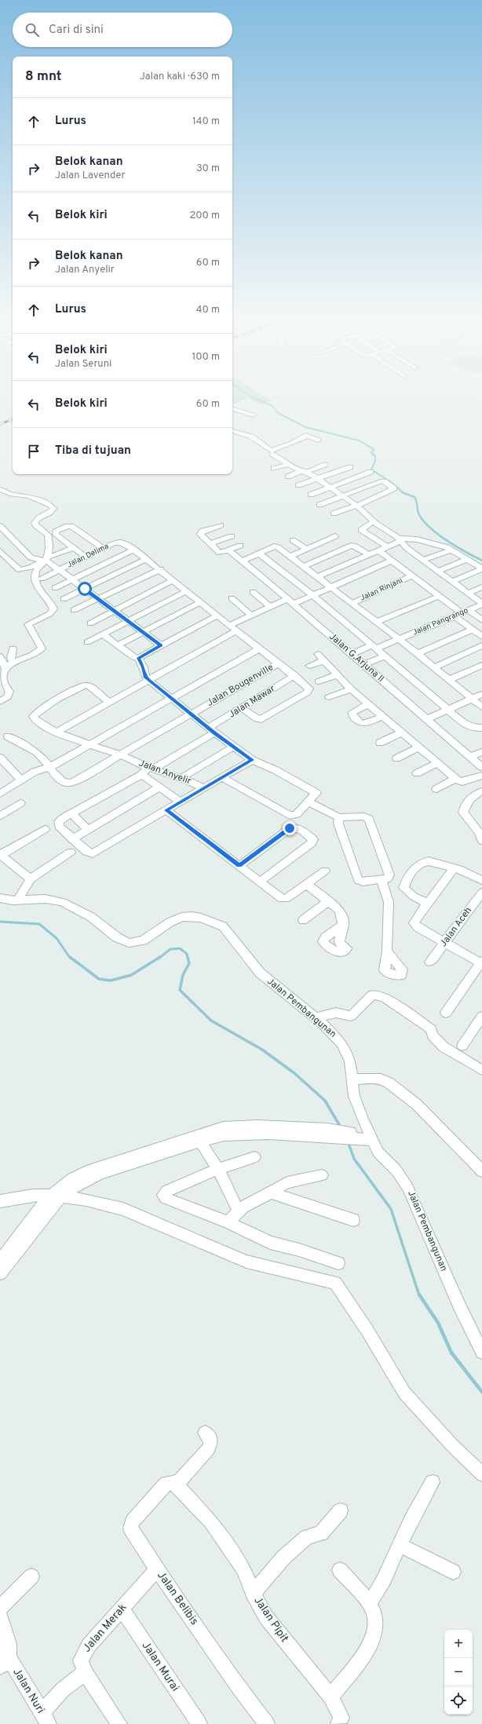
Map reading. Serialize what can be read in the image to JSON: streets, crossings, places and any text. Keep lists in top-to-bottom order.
{
  "streets": {
    "street": [
      "Jalan Delima",
      "Jalan Rinjani",
      "Jalan Pangrango",
      "Jalan G.Arjuna ll",
      "Jalan Bougenville",
      "Jalan Mawar",
      "Jalan Anyelir",
      "Jalan Aceh",
      "Jalan Pembangunan",
      "Jalan Belibis",
      "Jalan Pipit",
      "Jalan Merak",
      "Jalan Murai",
      "Jalan Nuri"
    ]
  },
  "crossings": [
    ["Jalan Delima", "Jalan Bougenville"],
    ["Jalan Delima", "Jalan Mawar"],
    ["Jalan Pangrango", "Jalan G.Arjuna ll"],
    ["Jalan Bougenville", "Jalan Anyelir"],
    ["Jalan Mawar", "Jalan Anyelir"],
    ["Jalan Belibis", "Jalan Pipit"],
    ["Jalan Belibis", "Jalan Merak"],
    ["Jalan Merak", "Jalan Murai"]
  ],
  "page": {
    "search": "Cari di sini",
    "heading": ["8 mnt", "Jalan kaki · 630 m"],
    "list": [
      ["Lurus", "140 m"],
      ["Belok kanan", "Jalan Lavender", "30 m"],
      ["Belok kiri", "200 m"],
      ["Belok kanan", "Jalan Anyelir", "60 m"],
      ["Lurus", "40 m"],
      ["Belok kiri", "Jalan Seruni", "100 m"],
      ["Belok kiri", "60 m"],
      "Tiba di tujuan"
    ],
    "map_buttons": ["+", "−"]
  }
}
